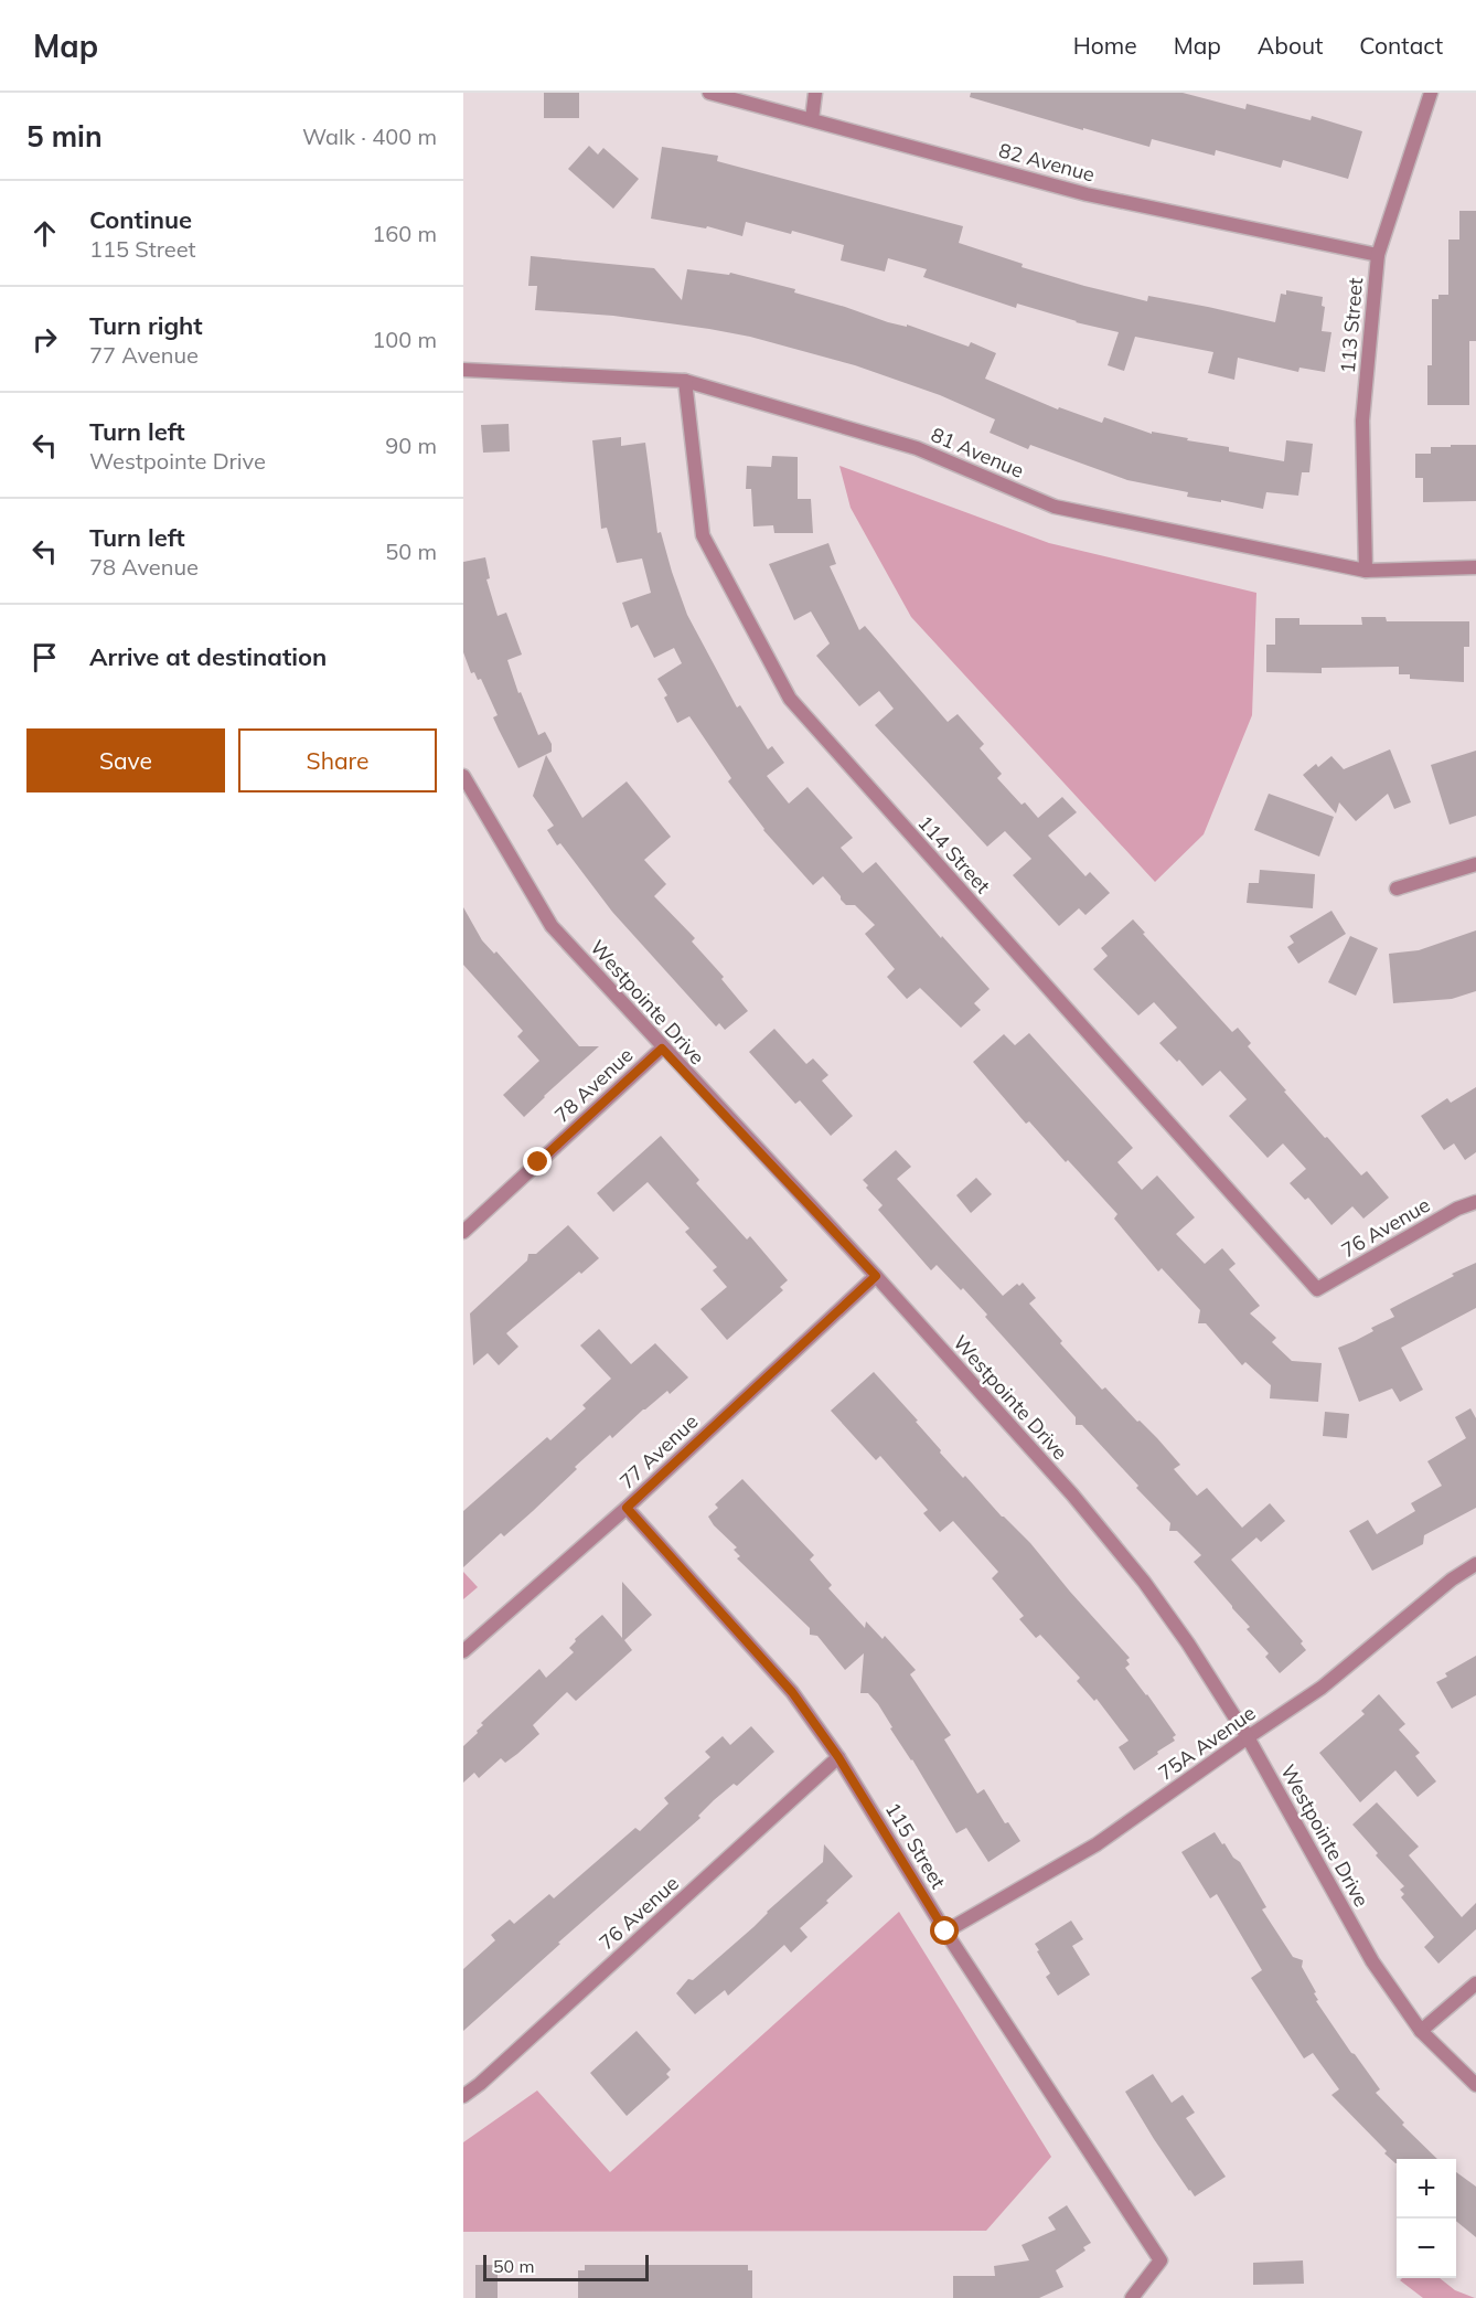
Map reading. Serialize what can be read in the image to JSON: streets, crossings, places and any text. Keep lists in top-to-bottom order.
{
  "streets": {
    "street": [
      "82 Avenue",
      "113 Street",
      "81 Avenue",
      "114 Street",
      "Westpointe Drive",
      "78 Avenue",
      "76 Avenue",
      "77 Avenue",
      "75A Avenue",
      "115 Street"
    ]
  },
  "crossings": [
    ["82 Avenue", "113 Street"],
    ["113 Street", "81 Avenue"],
    ["81 Avenue", "114 Street"],
    ["114 Street", "76 Avenue"],
    ["Westpointe Drive", "78 Avenue"],
    ["Westpointe Drive", "77 Avenue"],
    ["Westpointe Drive", "75A Avenue"],
    ["76 Avenue", "115 Street"],
    ["77 Avenue", "115 Street"],
    ["75A Avenue", "115 Street"]
  ],
  "scale_bar": "50 m",
  "page": {
    "header": "Map",
    "nav": [
      "Home",
      "Map",
      "About",
      "Contact"
    ],
    "heading": ["5 min", "Walk · 400 m"],
    "list": [
      ["Continue", "115 Street", "160 m"],
      ["Turn right", "77 Avenue", "100 m"],
      ["Turn left", "Westpointe Drive", "90 m"],
      ["Turn left", "78 Avenue", "50 m"],
      "Arrive at destination"
    ],
    "buttons": ["Save", "Share"],
    "map_buttons": ["+", "−"],
    "scale": "50 m"
  }
}
